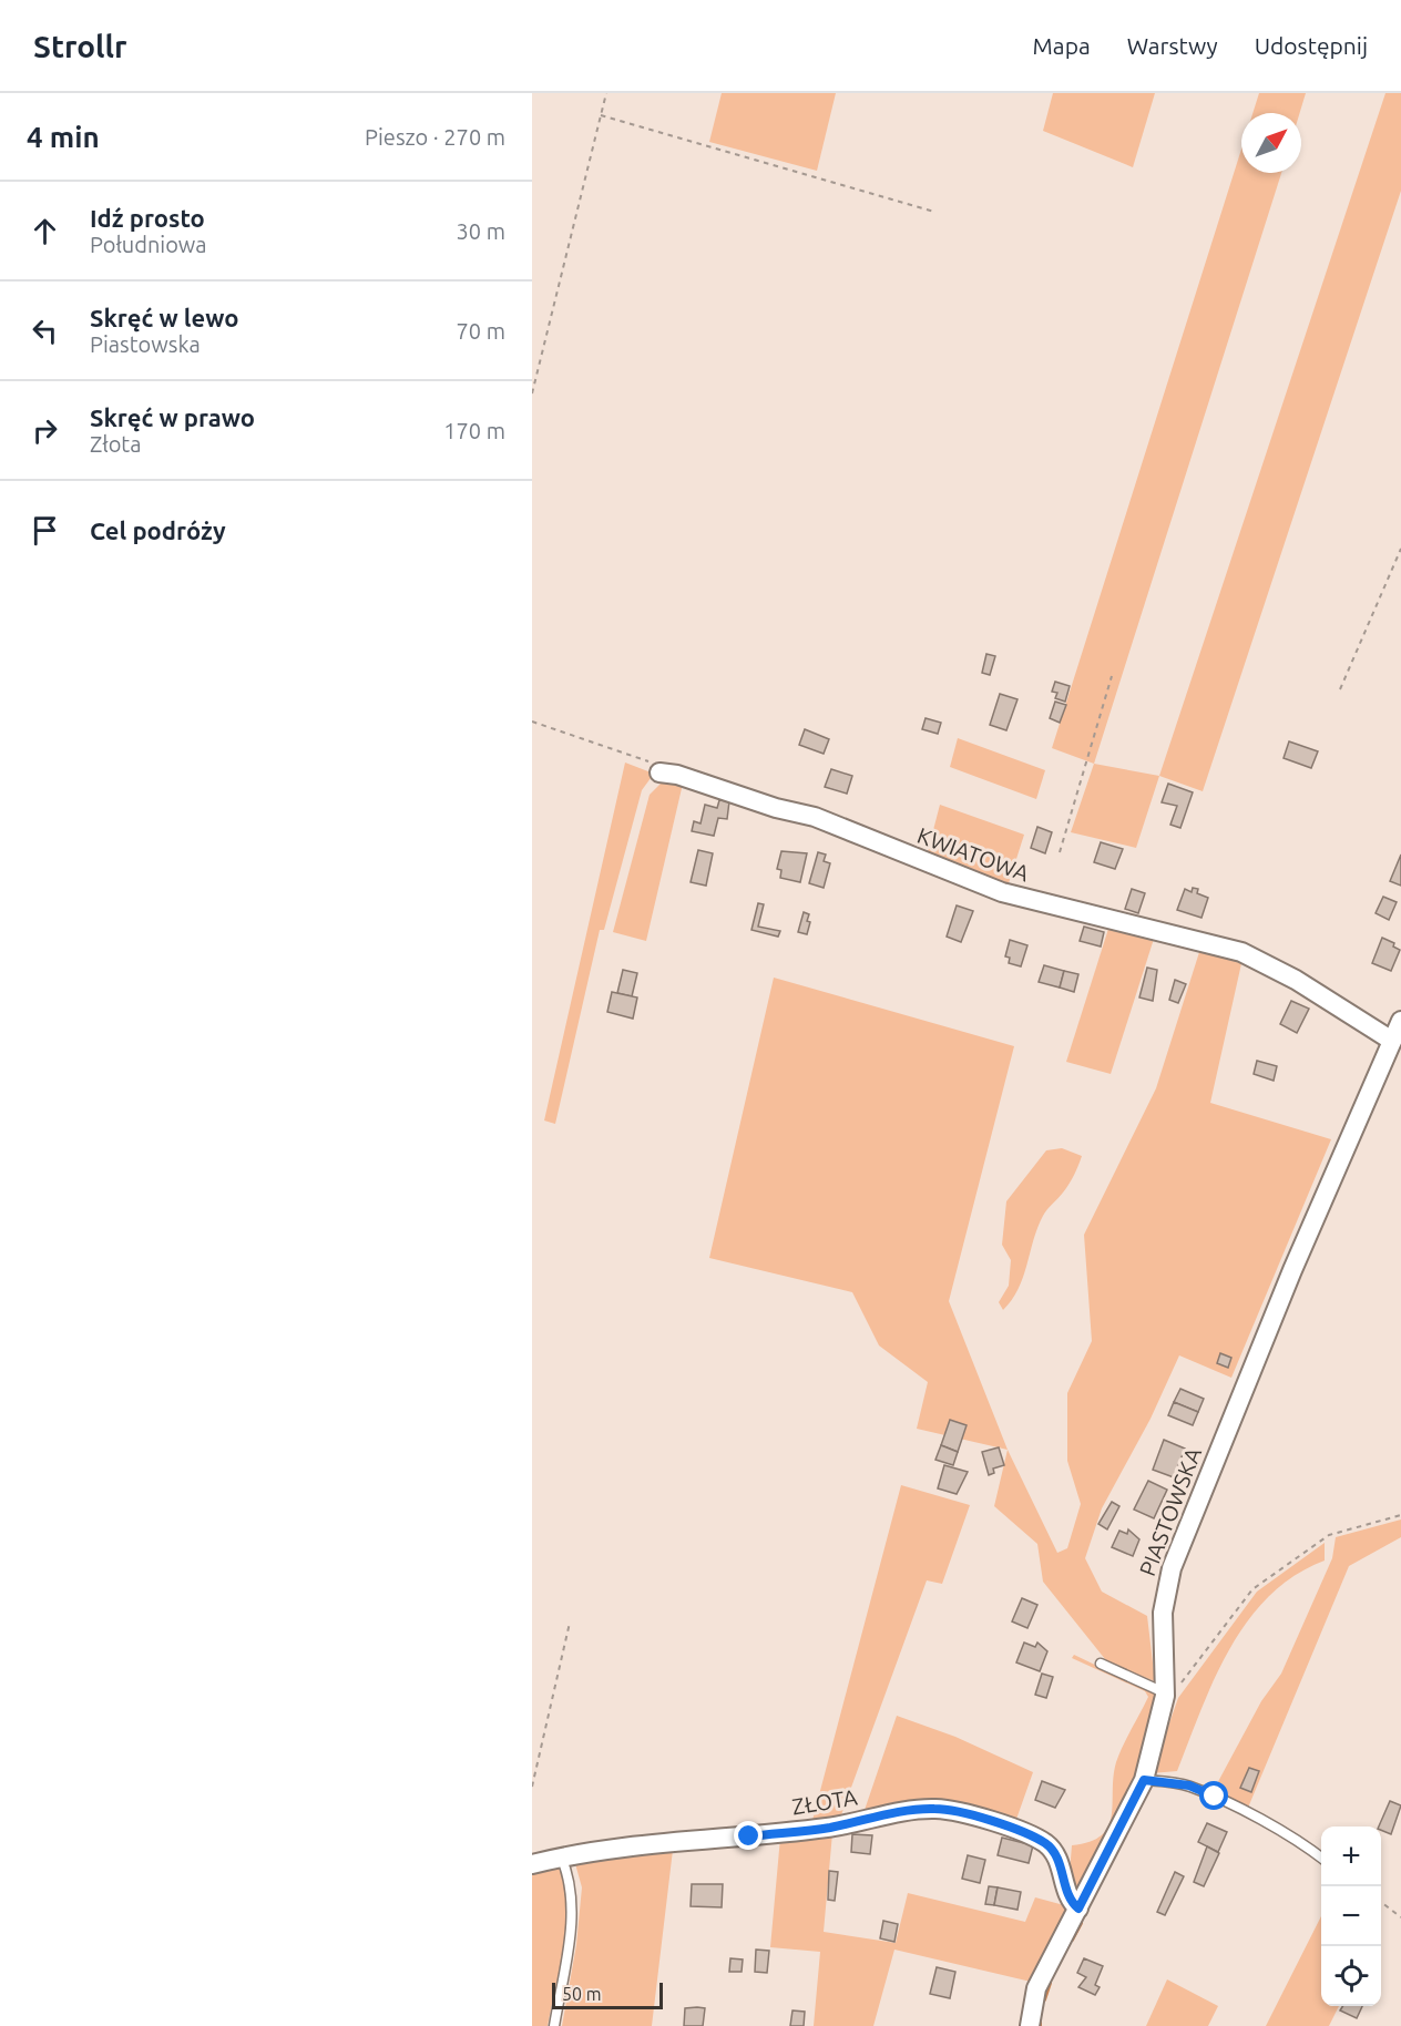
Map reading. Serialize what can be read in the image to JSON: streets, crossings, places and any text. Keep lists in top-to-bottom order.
{
  "streets": {
    "street": ["KWIATOWA", "PIASTOWSKA", "ZŁOTA"]
  },
  "crossings": [
    ["KWIATOWA", "PIASTOWSKA"],
    ["PIASTOWSKA", "ZŁOTA"]
  ],
  "scale_bar": "50 m",
  "north": "top right",
  "page": {
    "header": "Strollr",
    "nav": ["Mapa", "Warstwy", "Udostępnij"],
    "heading": ["4 min", "Pieszo · 270 m"],
    "list": [
      ["Idź prosto", "Południowa", "30 m"],
      ["Skręć w lewo", "Piastowska", "70 m"],
      ["Skręć w prawo", "Złota", "170 m"],
      "Cel podróży"
    ],
    "map_buttons": ["+", "−"],
    "scale": "50 m"
  }
}
